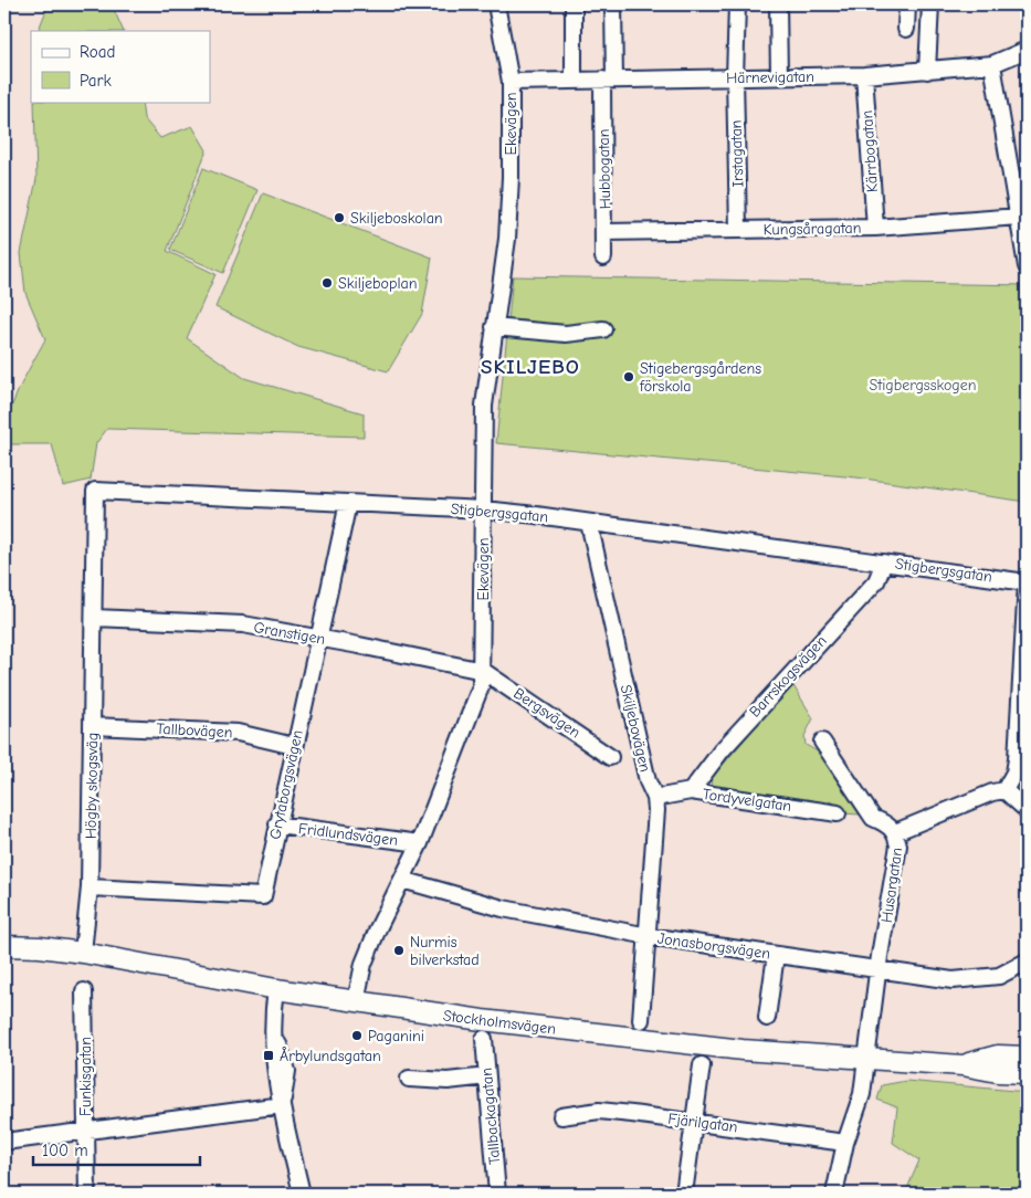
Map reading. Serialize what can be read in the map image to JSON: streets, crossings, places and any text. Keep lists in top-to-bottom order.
{
  "streets": {
    "main road": ["Stockholmsvägen"],
    "street": [
      "Härnevigatan",
      "Ekevägen",
      "Kärrbogatan",
      "Irstagatan",
      "Hubbogatan",
      "Kungsåragatan",
      "Stigbergsgatan",
      "Granstigen",
      "Barrskogsvägen",
      "Bergsvägen",
      "Skiljebovägen",
      "Tallbovägen",
      "Grytaborgsvägen",
      "Högby skogsväg",
      "Tordyvelgatan",
      "Fridlundsvägen",
      "Husargatan",
      "Jonasborgsvägen",
      "Funkisgatan",
      "Tallbackagatan",
      "Fjärilgatan"
    ]
  },
  "crossings": [
    ["Härnevigatan", "Ekevägen"],
    ["Härnevigatan", "Kärrbogatan"],
    ["Härnevigatan", "Irstagatan"],
    ["Härnevigatan", "Hubbogatan"],
    ["Ekevägen", "Stigbergsgatan"],
    ["Ekevägen", "Granstigen"],
    ["Ekevägen", "Bergsvägen"],
    ["Ekevägen", "Fridlundsvägen"],
    ["Ekevägen", "Jonasborgsvägen"],
    ["Ekevägen", "Stockholmsvägen"],
    ["Kärrbogatan", "Kungsåragatan"],
    ["Irstagatan", "Kungsåragatan"],
    ["Hubbogatan", "Kungsåragatan"],
    ["Stigbergsgatan", "Granstigen"],
    ["Stigbergsgatan", "Barrskogsvägen"],
    ["Stigbergsgatan", "Skiljebovägen"],
    ["Stigbergsgatan", "Grytaborgsvägen"],
    ["Stigbergsgatan", "Högby skogsväg"],
    ["Granstigen", "Bergsvägen"],
    ["Granstigen", "Grytaborgsvägen"],
    ["Granstigen", "Högby skogsväg"],
    ["Barrskogsvägen", "Tordyvelgatan"],
    ["Skiljebovägen", "Tordyvelgatan"],
    ["Skiljebovägen", "Jonasborgsvägen"],
    ["Tallbovägen", "Grytaborgsvägen"],
    ["Tallbovägen", "Högby skogsväg"],
    ["Grytaborgsvägen", "Högby skogsväg"],
    ["Grytaborgsvägen", "Fridlundsvägen"],
    ["Högby skogsväg", "Stockholmsvägen"],
    ["Husargatan", "Jonasborgsvägen"],
    ["Husargatan", "Stockholmsvägen"],
    ["Husargatan", "Fjärilgatan"]
  ],
  "districts": ["SKILJEBO"],
  "parks": ["Stigbergsskogen"],
  "places": {
    "other": [
      "Skiljeboskolan",
      "Skiljeboplan",
      "Stigebergsgårdens förskola",
      "Nurmis bilverkstad",
      "Paganini"
    ],
    "transit": ["Årbylundsgatan"]
  },
  "legend": ["Road", "Park"],
  "scale_bar": "100 m"
}
